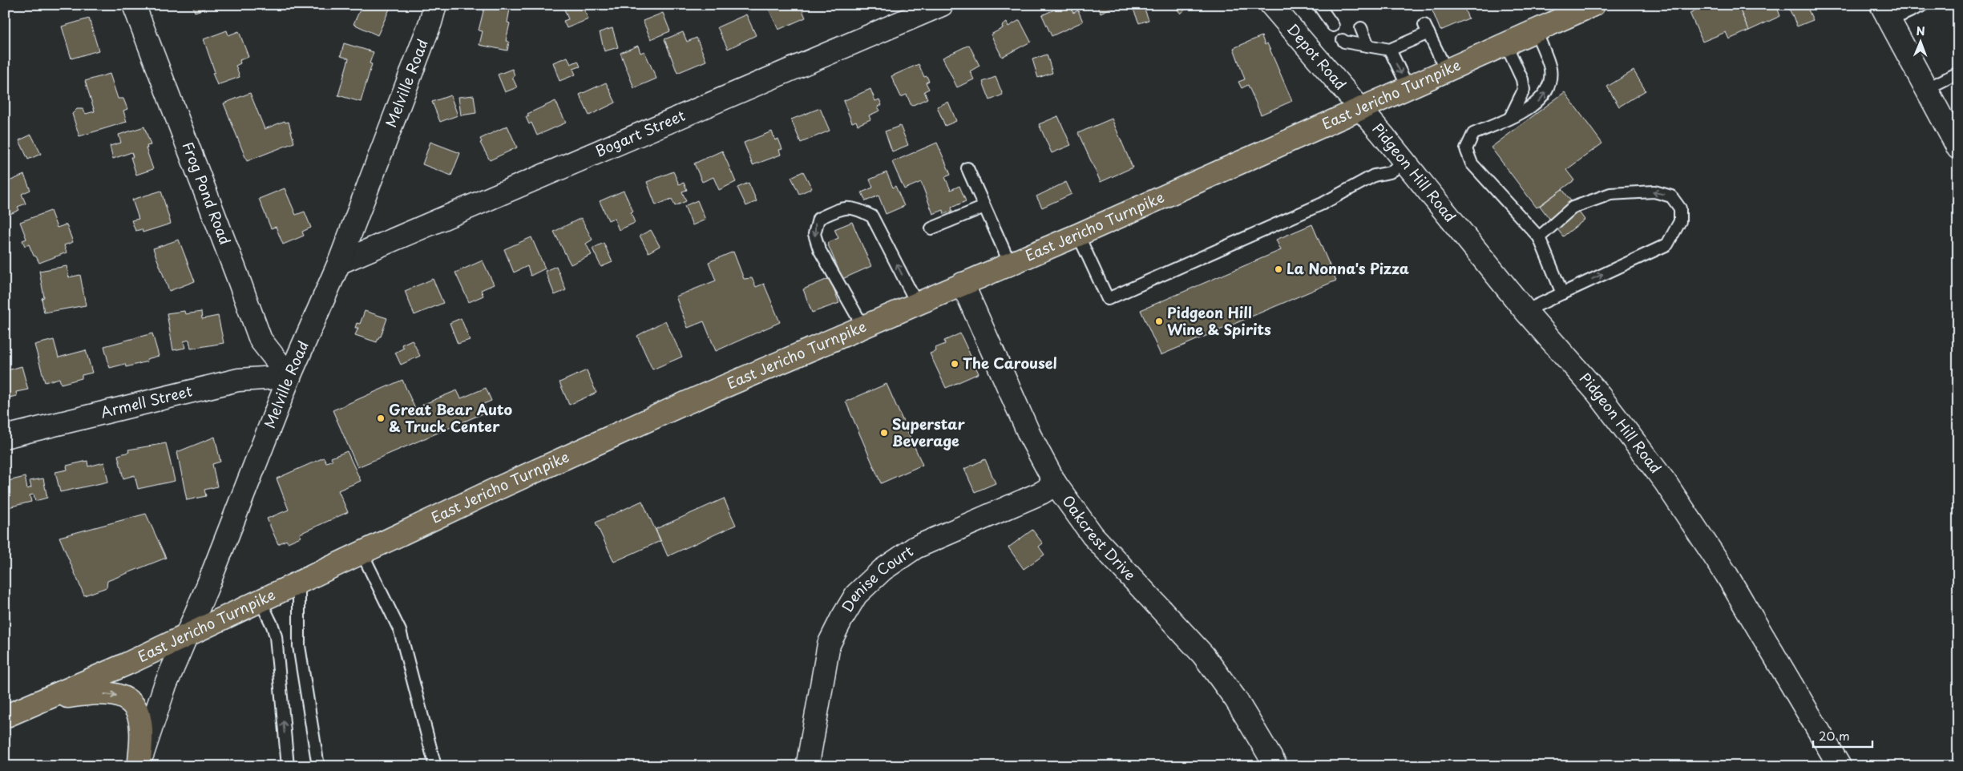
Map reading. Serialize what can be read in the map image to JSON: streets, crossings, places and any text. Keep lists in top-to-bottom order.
{
  "streets": {
    "main road": ["East Jericho Turnpike"],
    "street": [
      "Depot Road",
      "Melville Road",
      "Bogart Street",
      "Pidgeon Hill Road",
      "Frog Pond Road",
      "Armell Street",
      "Oakcrest Drive",
      "Denise Court"
    ]
  },
  "crossings": [
    ["Depot Road", "East Jericho Turnpike"],
    ["Depot Road", "Pidgeon Hill Road"],
    ["Melville Road", "East Jericho Turnpike"],
    ["Melville Road", "Bogart Street"],
    ["Melville Road", "Frog Pond Road"],
    ["Melville Road", "Armell Street"],
    ["East Jericho Turnpike", "Pidgeon Hill Road"],
    ["East Jericho Turnpike", "Oakcrest Drive"],
    ["Frog Pond Road", "Armell Street"],
    ["Oakcrest Drive", "Denise Court"]
  ],
  "places": [
    "La Nonna's Pizza",
    "Pidgeon Hill Wine & Spirits",
    "The Carousel",
    "Great Bear Auto & Truck Center",
    "Superstar Beverage"
  ],
  "scale_bar": "20 m",
  "north": "top"
}
